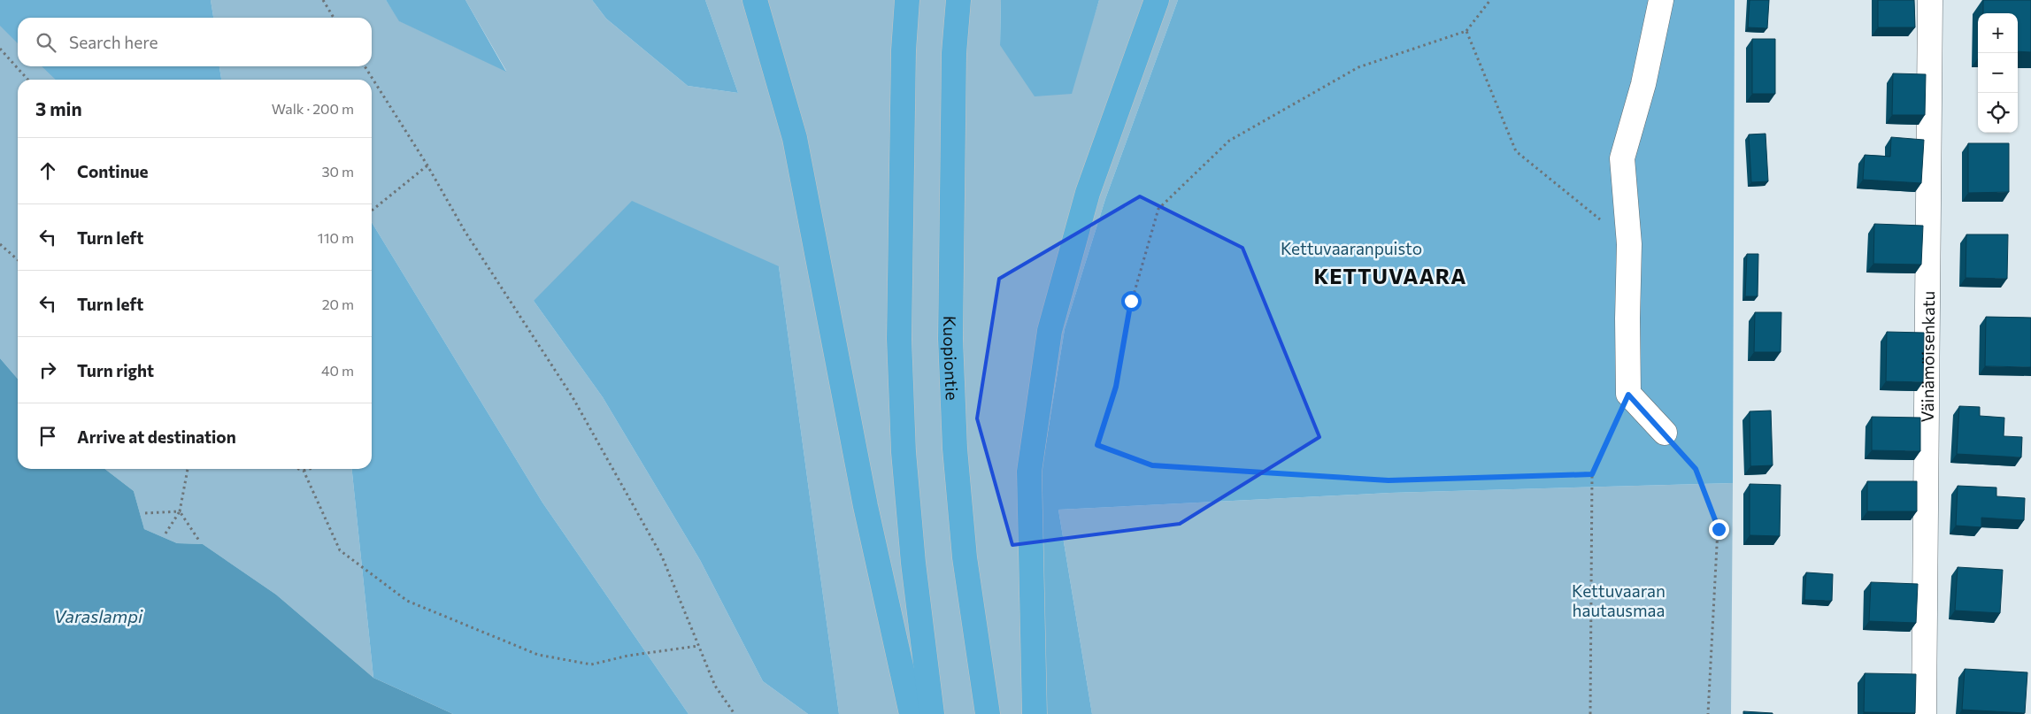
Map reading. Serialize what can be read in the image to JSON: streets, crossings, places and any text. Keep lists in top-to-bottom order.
{
  "streets": {
    "highway": ["Kuopiontie"],
    "street": ["Väinämöisenkatu"]
  },
  "districts": ["KETTUVAARA"],
  "water": ["Varaslampi"],
  "parks": ["Kettuvaaranpuisto", "Kettuvaaran hautausmaa"],
  "page": {
    "map_buttons": ["+", "−"],
    "search": "Search here",
    "heading": ["3 min", "Walk · 200 m"],
    "list": [
      ["Continue", "30 m"],
      ["Turn left", "110 m"],
      ["Turn left", "20 m"],
      ["Turn right", "40 m"],
      "Arrive at destination"
    ]
  }
}
